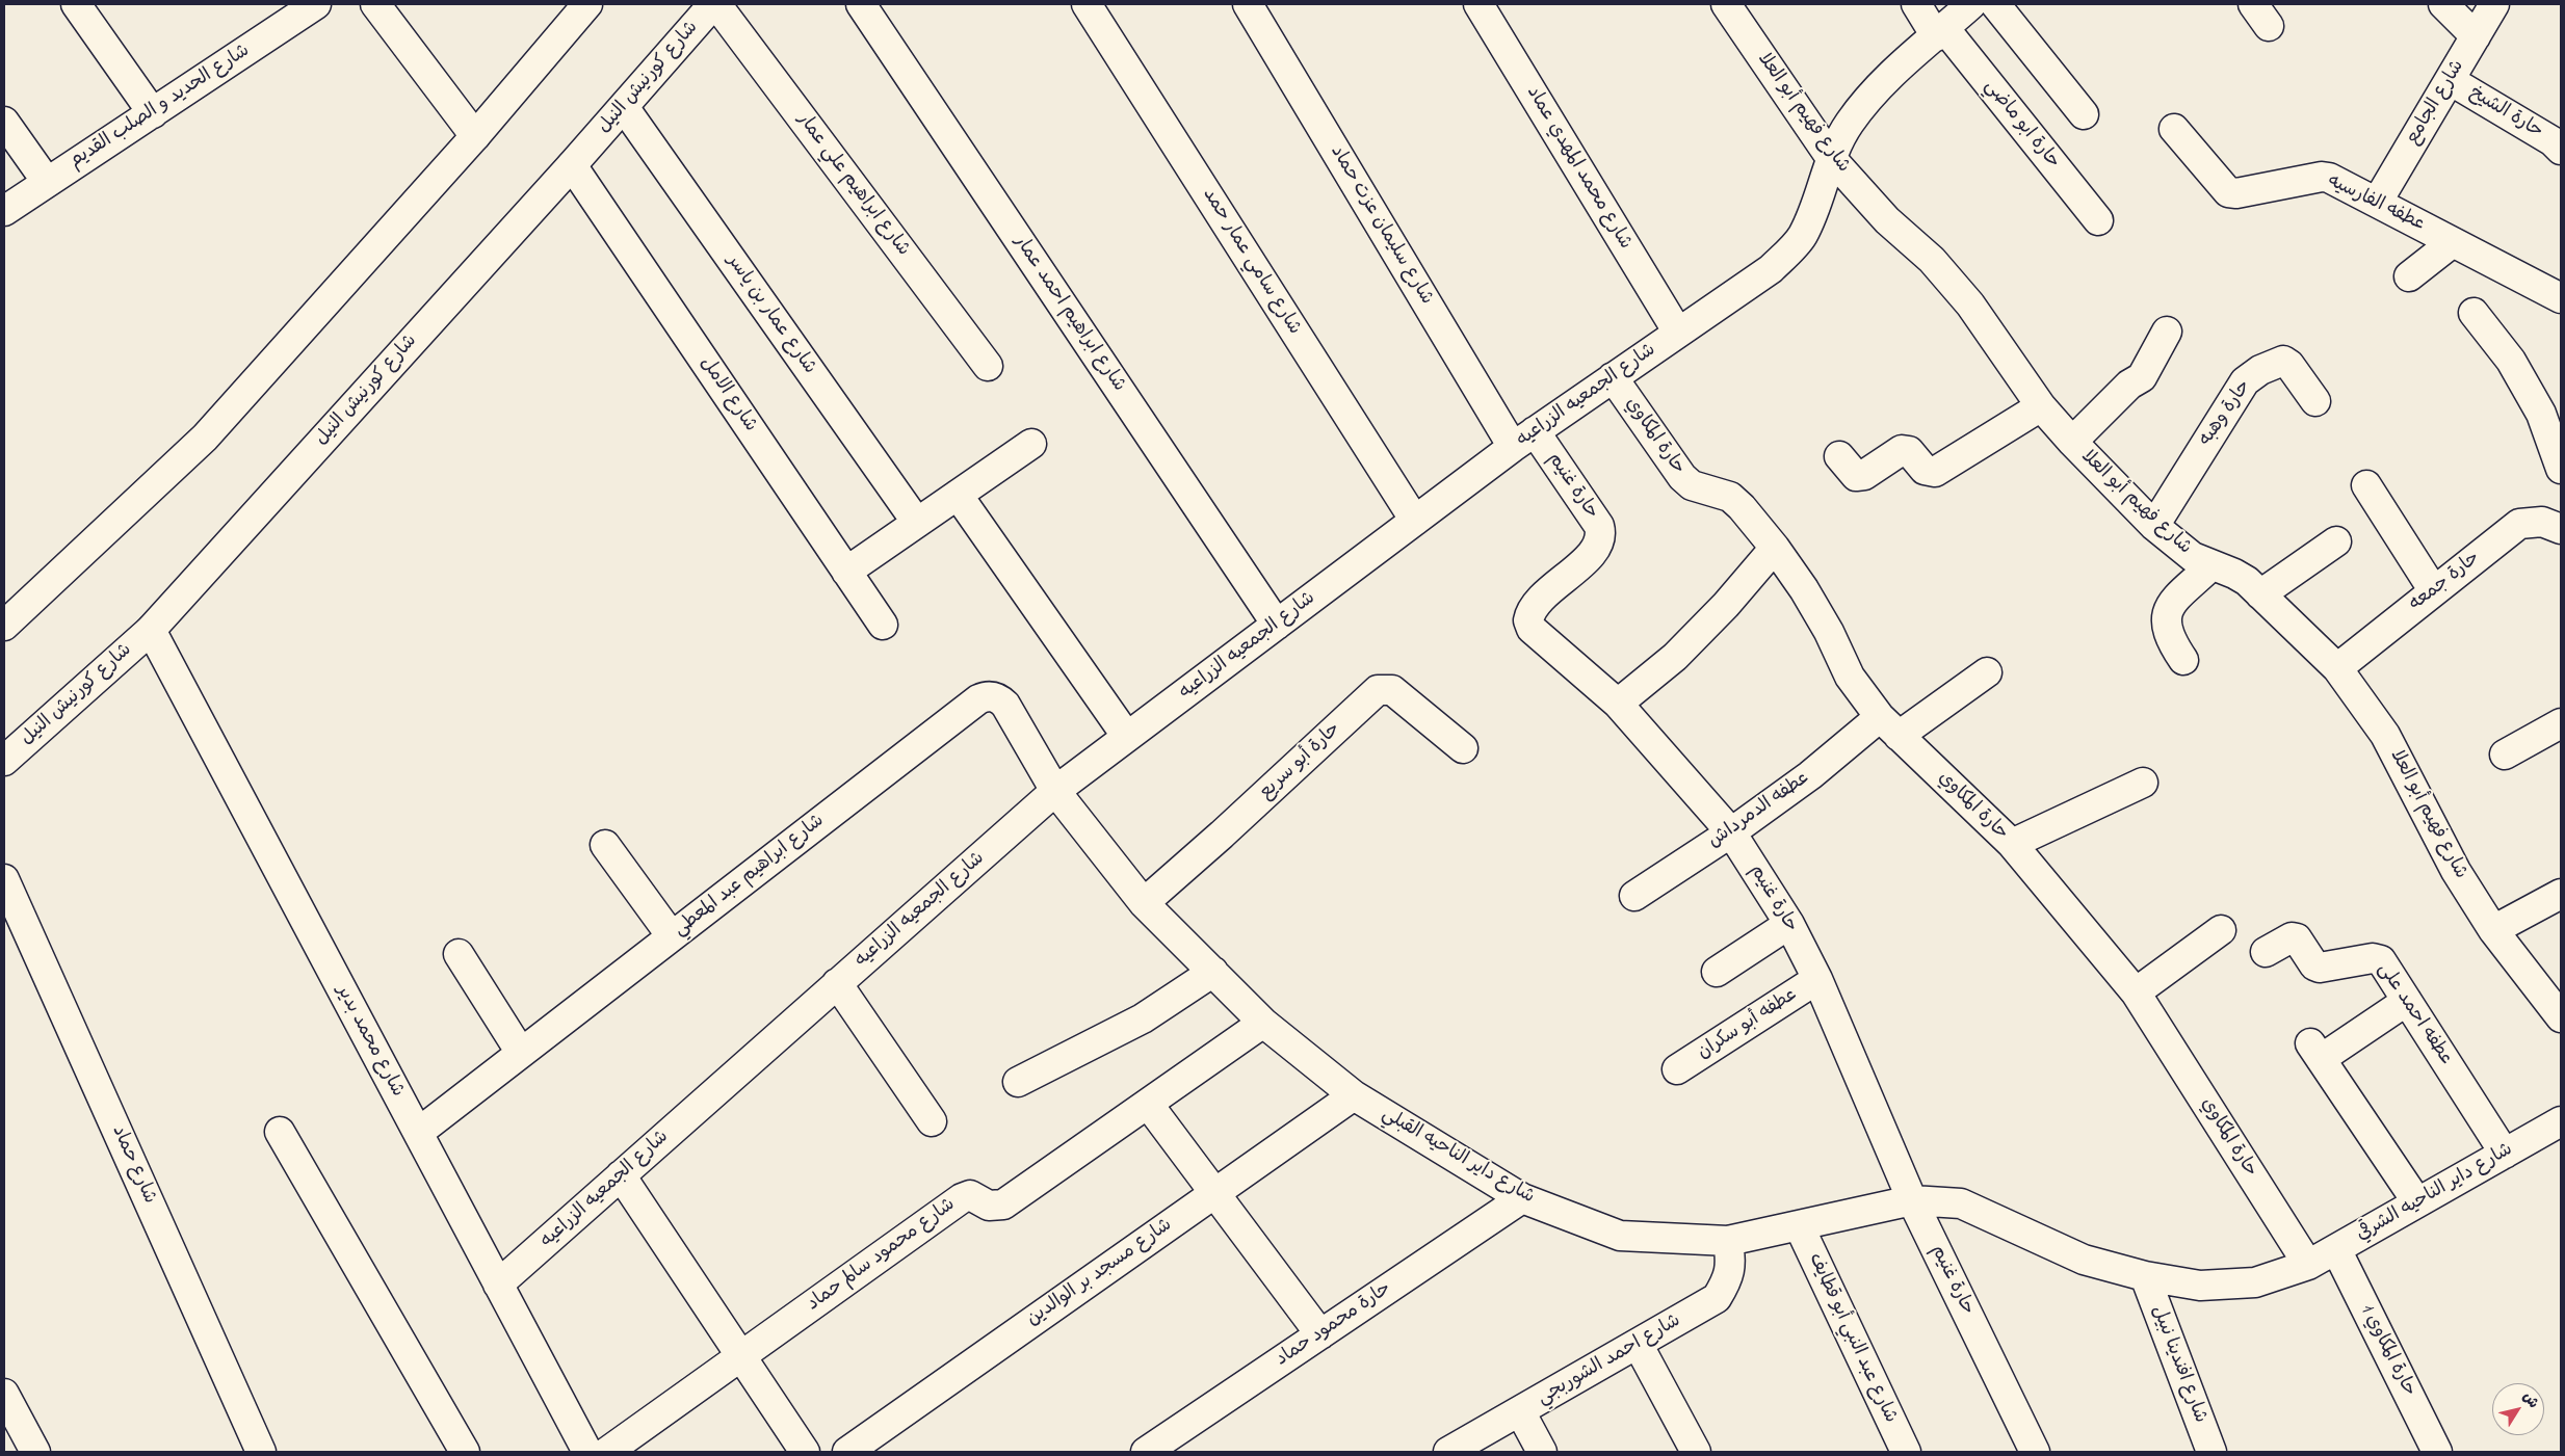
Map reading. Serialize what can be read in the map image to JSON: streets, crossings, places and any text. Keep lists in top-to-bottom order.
{
  "streets": {
    "main road": [
      "شارع كورنيش النيل",
      "شارع الجامع",
      "شارع الحديد و الصلب القديم",
      "شارع فهيم أبو العلا",
      "حارة الشيخ",
      "حارة ابو ماضي",
      "شارع محمد المهدي عماد",
      "شارع ابراهيم علي عمار",
      "عطفه الفارسيه",
      "شارع سليمان عزت حماد",
      "شارع سامي عمار حمد",
      "شارع ابراهيم احمد عمار",
      "شارع عمار بن ياسر",
      "شارع الامل",
      "شارع الجمعيه الزراعيه",
      "حارة وهبه",
      "حارة المكاوي",
      "حارة غنيم",
      "حارة جمعه",
      "حارة أبو سريع",
      "عطفه الدمرداش",
      "شارع ابراهيم عبد المعطي",
      "عطفه احمد على",
      "عطفه أبو سكران",
      "شارع محمد بدير",
      "شارع داير الناحيه القبلي",
      "شارع حماد",
      "شارع داير الناحيه الشرقي",
      "شارع محمود سالم حماد",
      "شارع مسجد بر الوالدين",
      "حارة محمود حماد",
      "شارع عبد النبي أبو قطايف",
      "حارة المكاوي 1",
      "شارع احمد الشوربجي",
      "شارع افندينا نبيل"
    ]
  },
  "crossings": [
    ["شارع كورنيش النيل", "شارع ابراهيم علي عمار"],
    ["شارع كورنيش النيل", "شارع عمار بن ياسر"],
    ["شارع كورنيش النيل", "شارع الامل"],
    ["شارع كورنيش النيل", "شارع محمد بدير"],
    ["شارع الجامع", "حارة الشيخ"],
    ["شارع الجامع", "عطفه الفارسيه"],
    ["شارع فهيم أبو العلا", "شارع الجمعيه الزراعيه"],
    ["شارع فهيم أبو العلا", "حارة وهبه"],
    ["شارع فهيم أبو العلا", "حارة جمعه"],
    ["حارة ابو ماضي", "شارع الجمعيه الزراعيه"],
    ["شارع محمد المهدي عماد", "شارع الجمعيه الزراعيه"],
    ["شارع سليمان عزت حماد", "شارع الجمعيه الزراعيه"],
    ["شارع سليمان عزت حماد", "حارة غنيم"],
    ["شارع سامي عمار حمد", "شارع الجمعيه الزراعيه"],
    ["شارع ابراهيم احمد عمار", "شارع الجمعيه الزراعيه"],
    ["شارع الجمعيه الزراعيه", "حارة المكاوي"],
    ["شارع الجمعيه الزراعيه", "حارة غنيم"],
    ["شارع الجمعيه الزراعيه", "شارع ابراهيم عبد المعطي"],
    ["شارع الجمعيه الزراعيه", "شارع محمد بدير"],
    ["شارع الجمعيه الزراعيه", "شارع داير الناحيه القبلي"],
    ["حارة المكاوي", "عطفه الدمرداش"],
    ["حارة المكاوي", "شارع داير الناحيه القبلي"],
    ["حارة المكاوي", "شارع داير الناحيه الشرقي"],
    ["حارة غنيم", "عطفه الدمرداش"],
    ["حارة غنيم", "عطفه أبو سكران"],
    ["حارة غنيم", "شارع داير الناحيه القبلي"],
    ["حارة أبو سريع", "شارع داير الناحيه القبلي"],
    ["شارع ابراهيم عبد المعطي", "شارع محمد بدير"],
    ["شارع ابراهيم عبد المعطي", "شارع داير الناحيه القبلي"],
    ["عطفه احمد على", "شارع داير الناحيه الشرقي"],
    ["شارع داير الناحيه القبلي", "شارع داير الناحيه الشرقي"],
    ["شارع داير الناحيه القبلي", "شارع محمود سالم حماد"],
    ["شارع داير الناحيه القبلي", "شارع مسجد بر الوالدين"],
    ["شارع داير الناحيه القبلي", "حارة محمود حماد"],
    ["شارع داير الناحيه القبلي", "شارع عبد النبي أبو قطايف"],
    ["شارع داير الناحيه القبلي", "شارع احمد الشوربجي"],
    ["شارع داير الناحيه القبلي", "شارع افندينا نبيل"],
    ["شارع داير الناحيه الشرقي", "حارة المكاوي 1"]
  ],
  "north": "top right"
}
